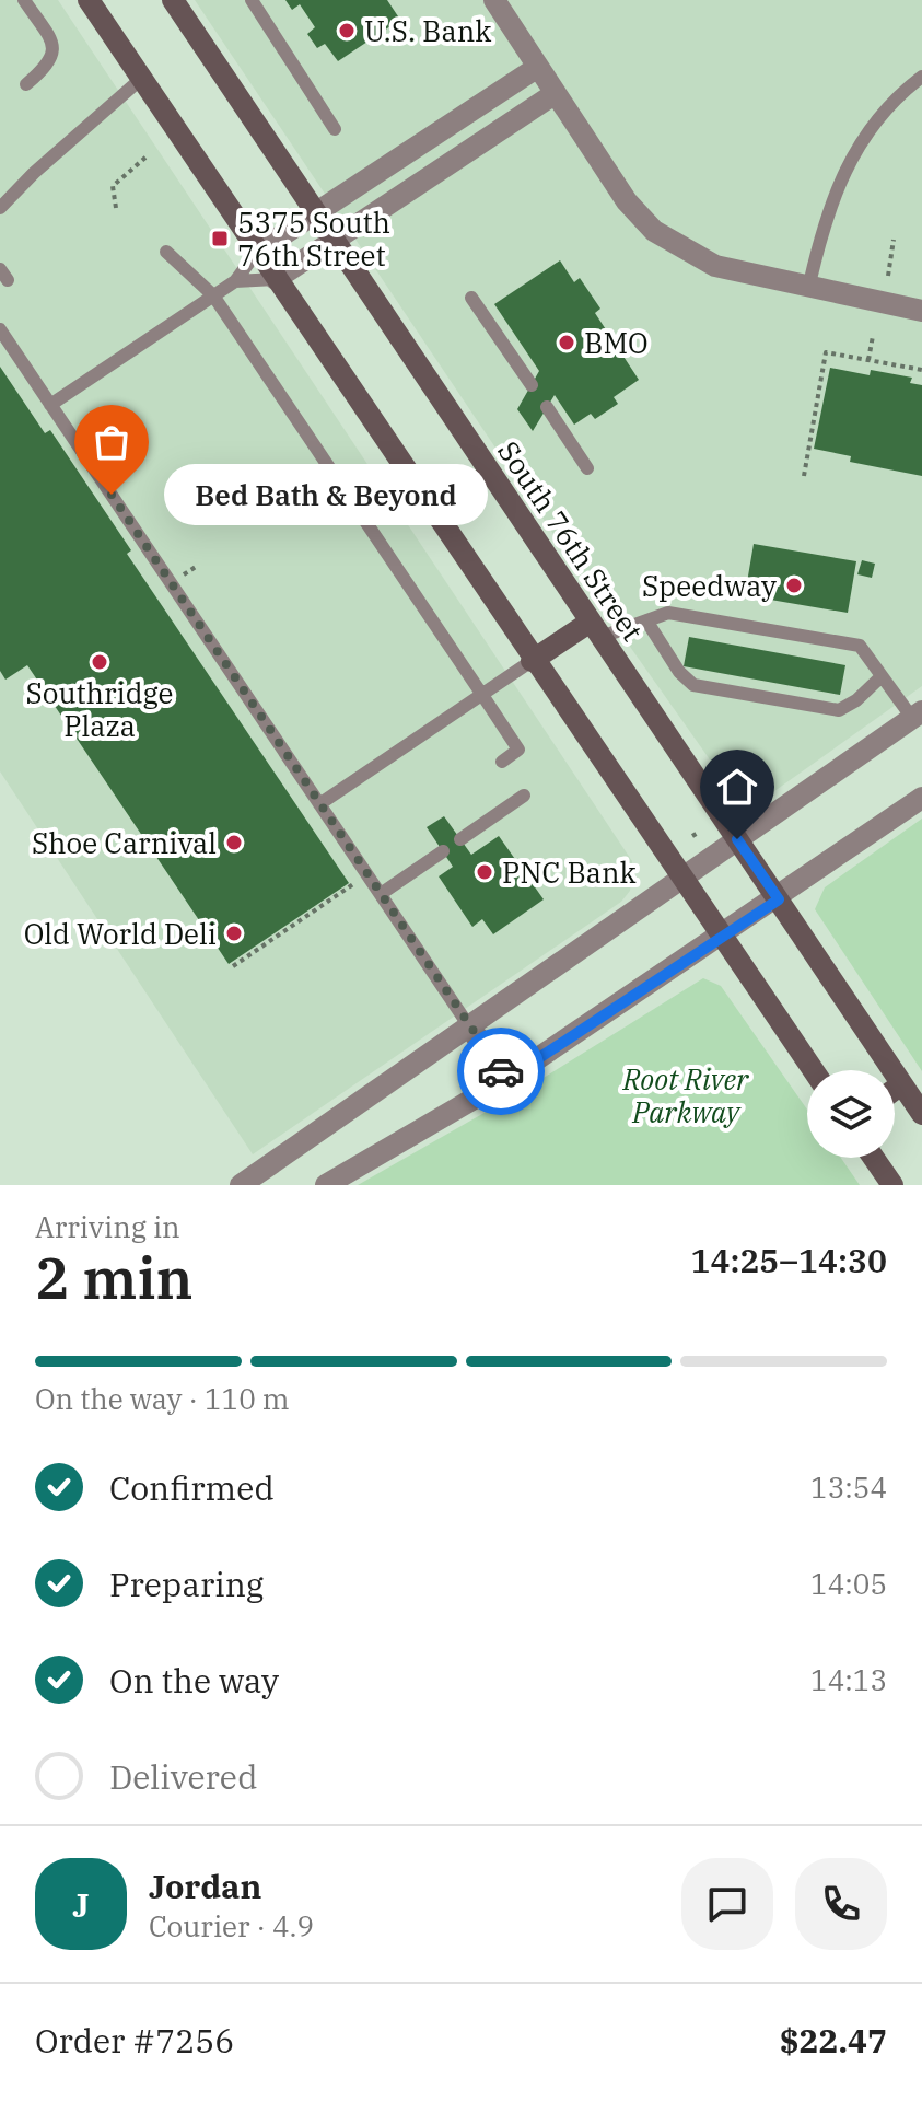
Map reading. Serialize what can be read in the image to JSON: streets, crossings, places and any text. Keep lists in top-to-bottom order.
{
  "streets": {
    "main road": ["South 76th Street"]
  },
  "parks": ["Root River Parkway"],
  "places": {
    "other": [
      "U.S. Bank",
      "BMO",
      "Bed Bath & Beyond",
      "Speedway",
      "Southridge Plaza",
      "Shoe Carnival",
      "PNC Bank",
      "Old World Deli"
    ],
    "transit": ["5375 South 76th Street"]
  },
  "page": {
    "bubble": "Bed Bath & Beyond",
    "heading": ["2 min", "Arriving in", "14:25–14:30"],
    "panel": [
      "Jordan",
      "Courier · 4.9",
      "Order #7256",
      "$22.47"
    ],
    "bar": "On the way · 110 m",
    "list": [
      ["Confirmed", "13:54"],
      ["Preparing", "14:05"],
      ["On the way", "14:13"],
      "Delivered"
    ],
    "round": "J"
  }
}
